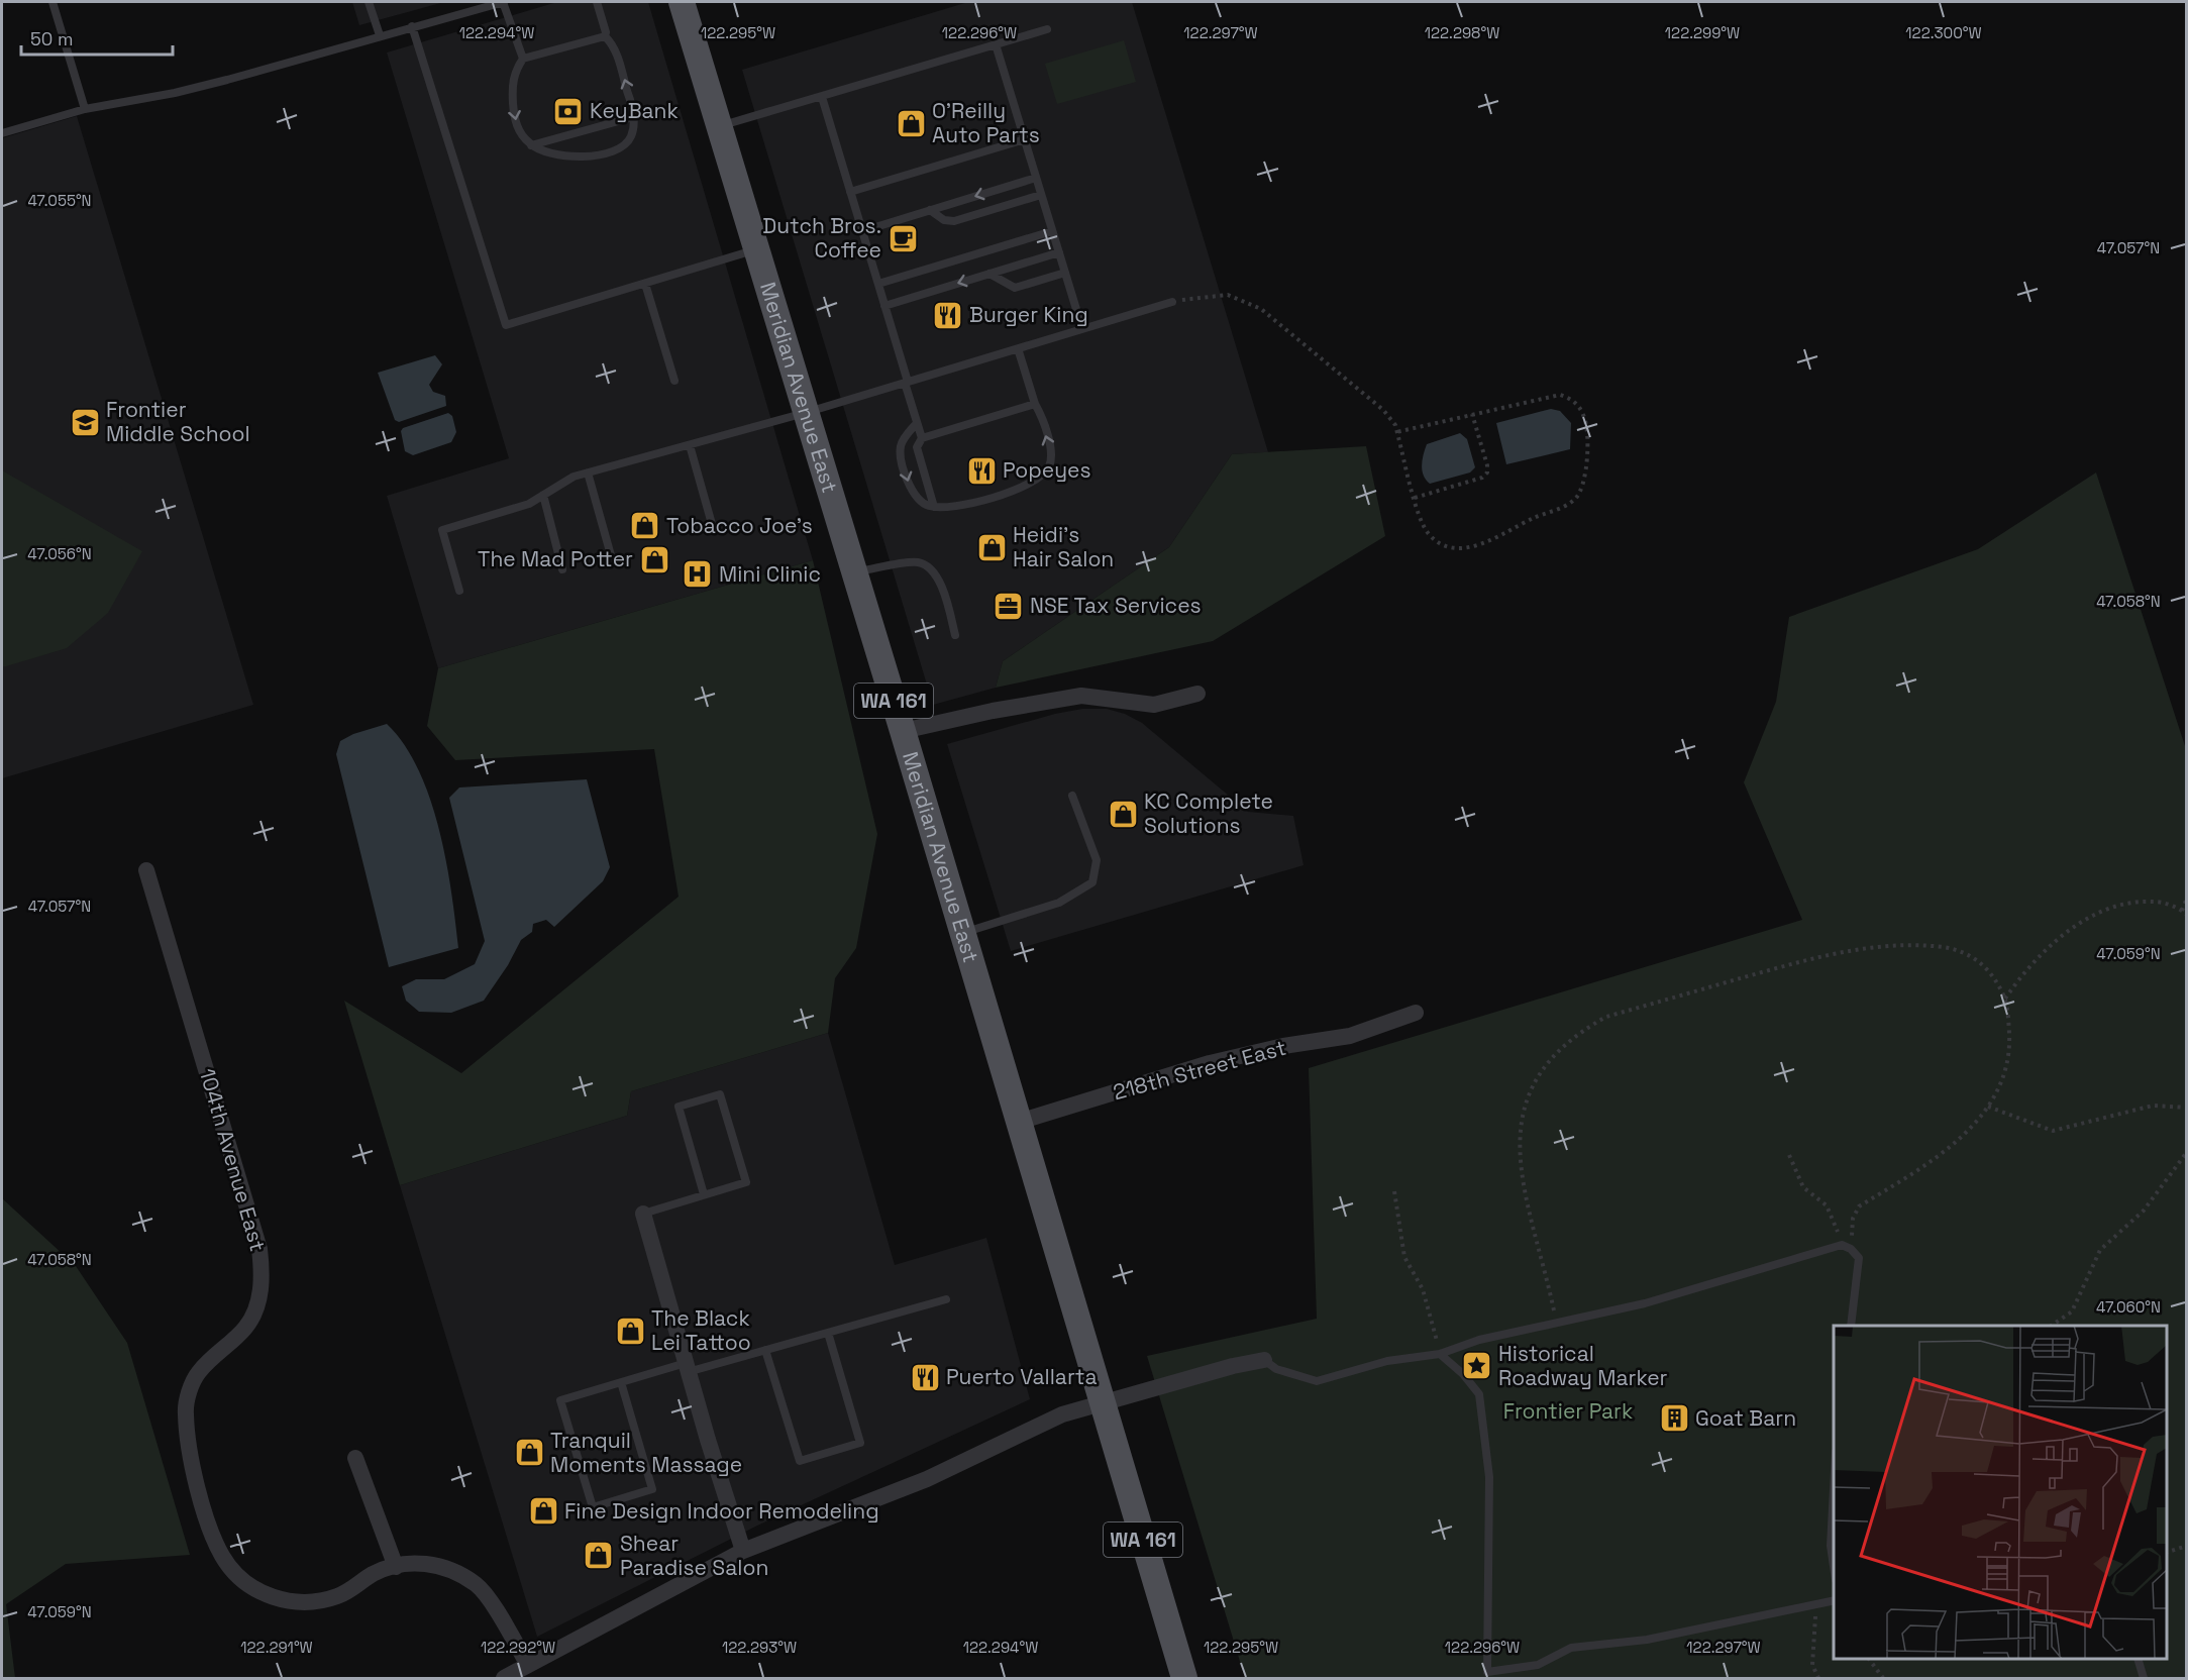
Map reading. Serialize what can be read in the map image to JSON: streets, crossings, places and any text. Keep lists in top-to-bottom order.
{
  "streets": {
    "main road": ["Meridian Avenue East", "WA 161"],
    "street": ["218th Street East", "104th Avenue East"]
  },
  "crossings": [
    ["Meridian Avenue East", "218th Street East"]
  ],
  "parks": ["Frontier Park"],
  "places": {
    "bank": ["KeyBank"],
    "shop": [
      "O'Reilly Auto Parts",
      "Tobacco Joe's",
      "Heidi's Hair Salon",
      "The Mad Potter",
      "KC Complete Solutions",
      "The Black Lei Tattoo",
      "Tranquil Moments Massage",
      "Fine Design Indoor Remodeling",
      "Shear Paradise Salon"
    ],
    "cafe": ["Dutch Bros. Coffee"],
    "restaurant": ["Burger King", "Popeyes", "Puerto Vallarta"],
    "school or university": ["Frontier Middle School"],
    "hospital": ["Mini Clinic"],
    "office": ["NSE Tax Services"],
    "place": ["Historical Roadway Marker"],
    "building": ["Goat Barn"]
  },
  "scale_bar": "50 m",
  "coordinates": [
    "122.294°W",
    "122.295°W",
    "122.296°W",
    "122.297°W",
    "122.298°W",
    "122.299°W",
    "122.300°W",
    "47.055°N",
    "47.057°N",
    "47.056°N",
    "47.058°N",
    "47.059°N",
    "47.060°N",
    "122.291°W",
    "122.292°W",
    "122.293°W"
  ]
}
